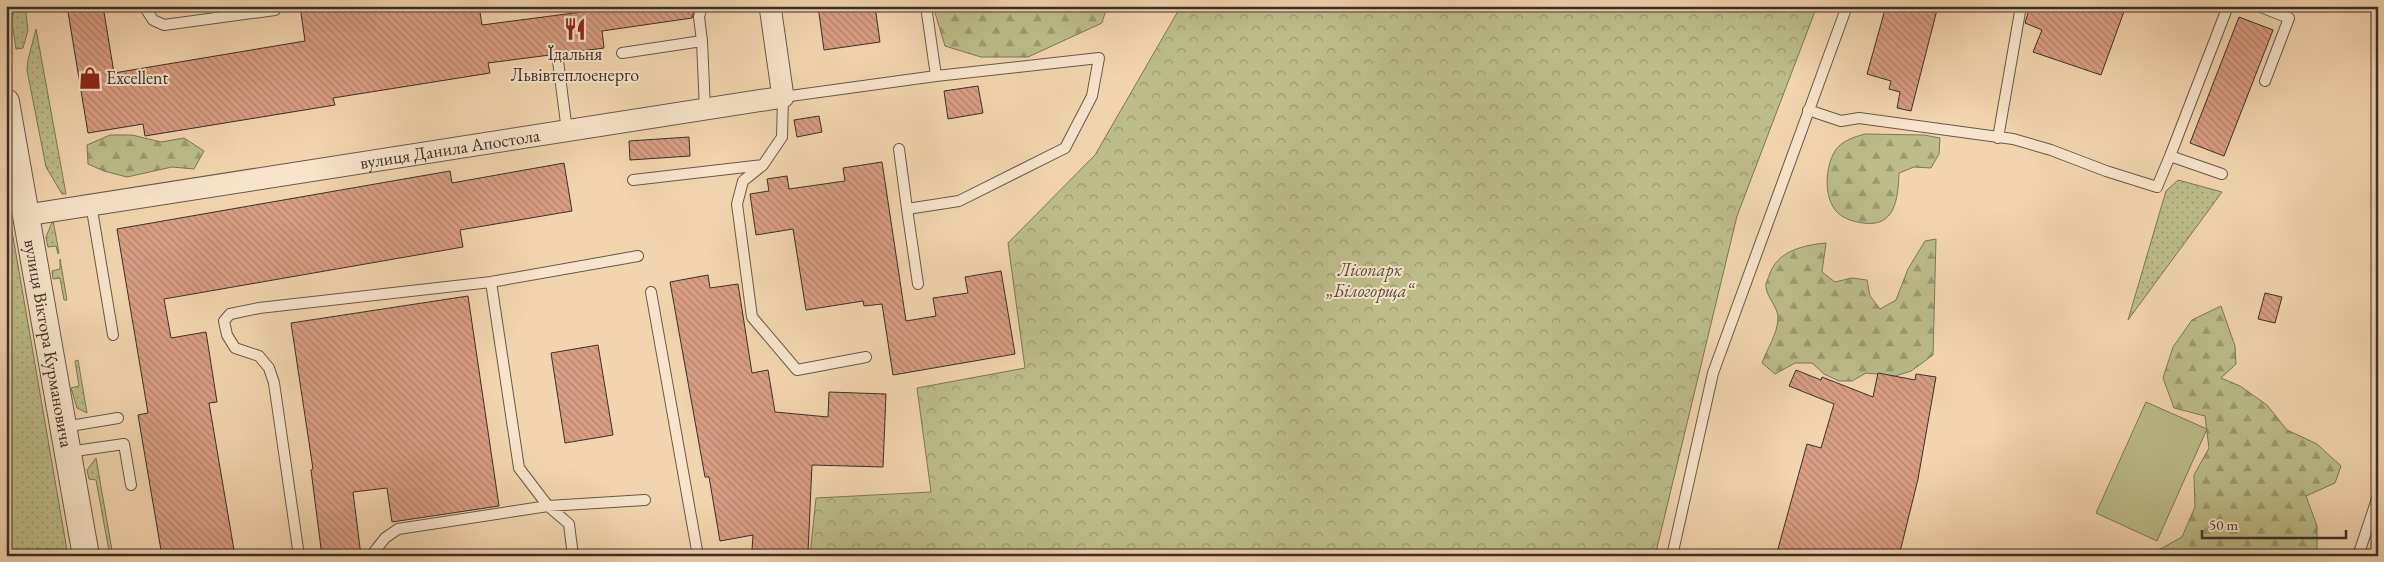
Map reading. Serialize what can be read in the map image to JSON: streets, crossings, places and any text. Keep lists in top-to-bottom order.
{
  "streets": {
    "street": ["вулиця Данила Апостола", "вулиця Віктора Курмановича"]
  },
  "crossings": [
    ["вулиця Данила Апостола", "вулиця Віктора Курмановича"]
  ],
  "parks": ["Лісопарк „Білогорща“"],
  "places": {
    "restaurant": ["Їдальня Львівтеплоенерго"],
    "shop": ["Excellent"]
  },
  "scale_bar": "50 m"
}
